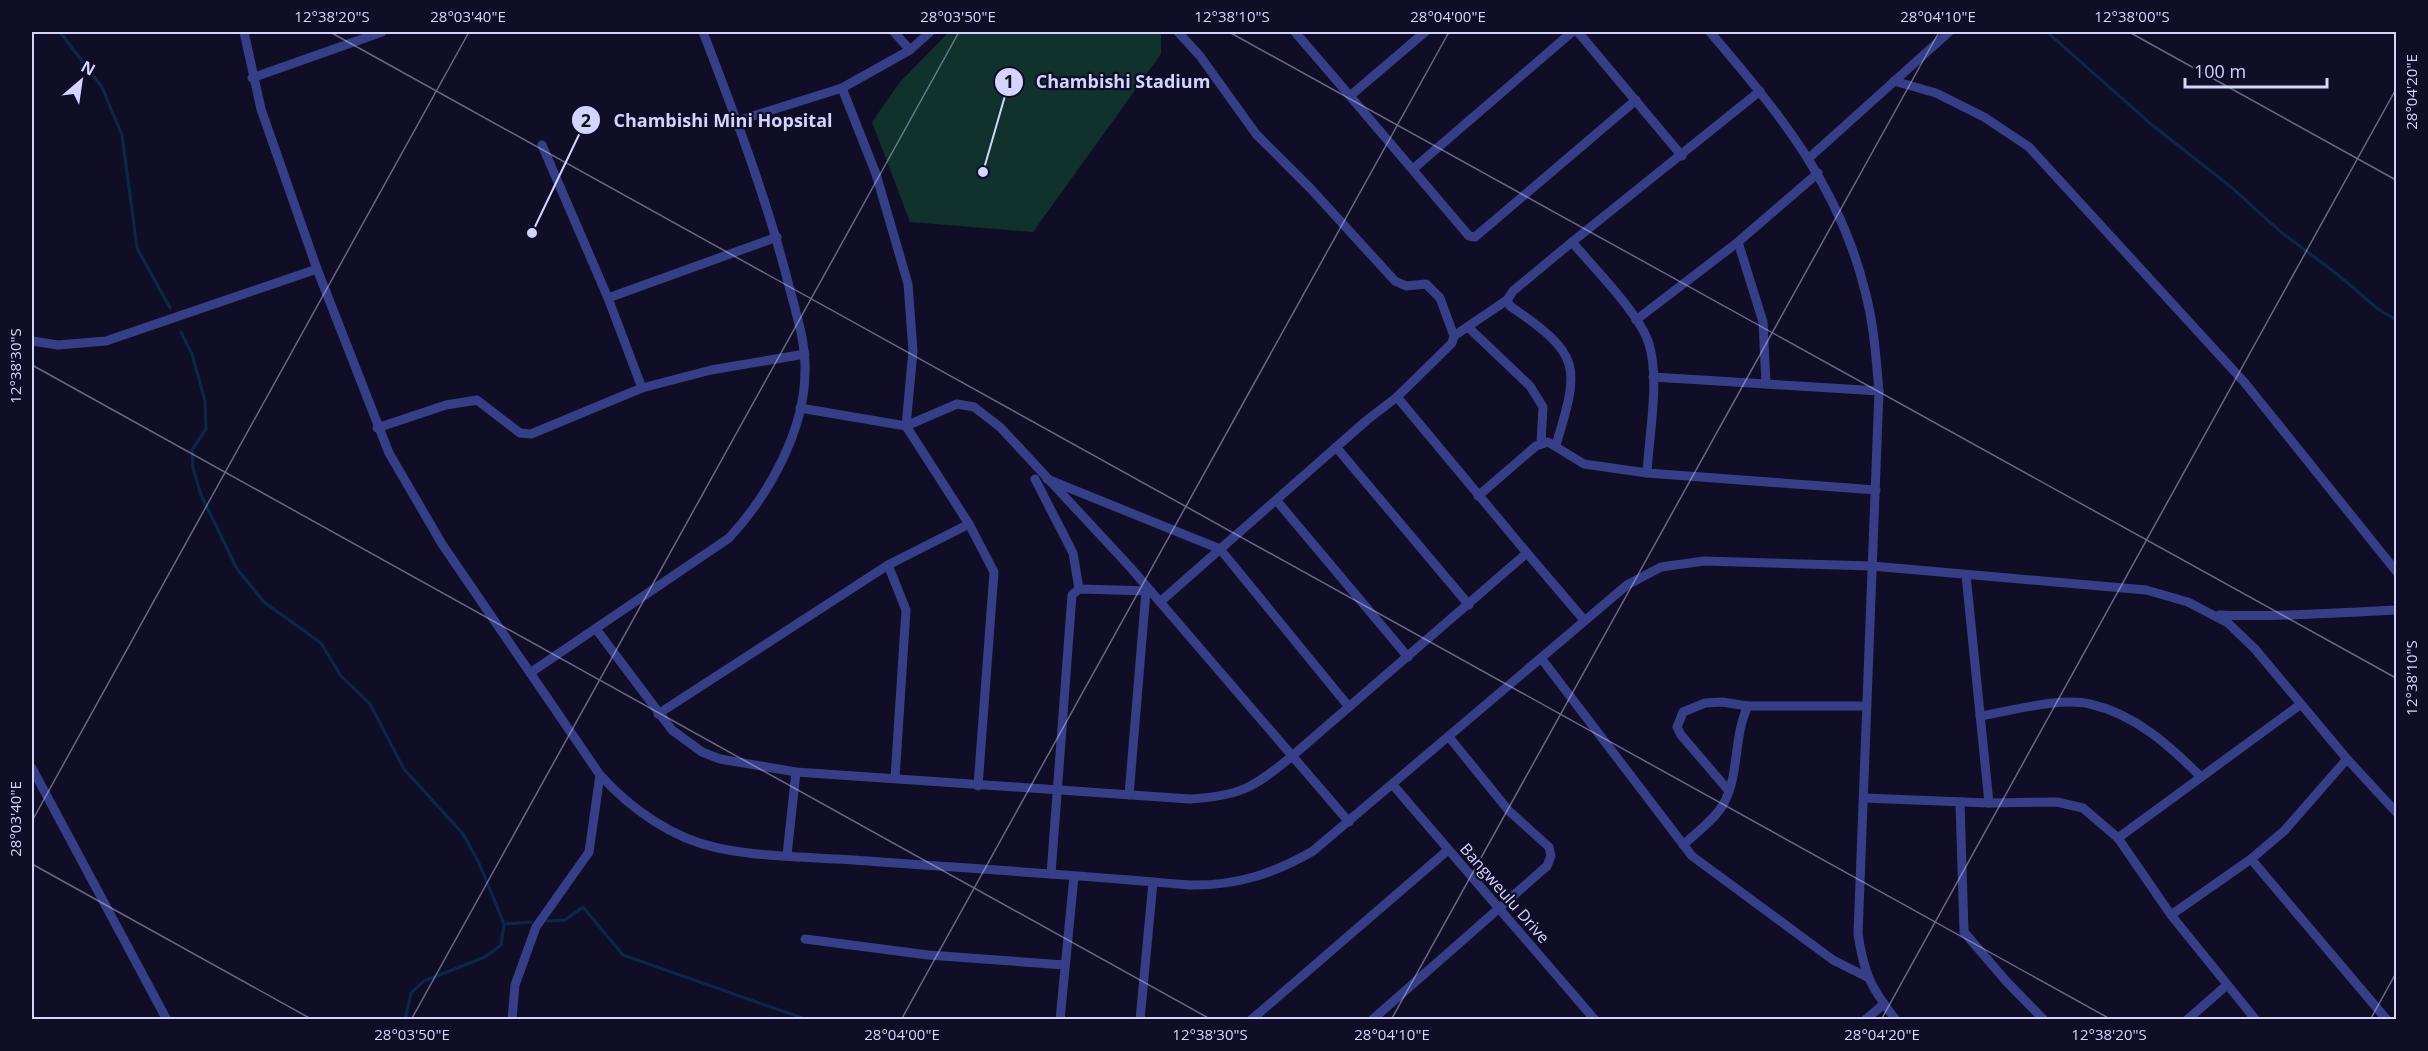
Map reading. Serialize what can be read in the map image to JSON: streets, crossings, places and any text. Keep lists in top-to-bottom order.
{
  "streets": {
    "street": ["Bangweulu Drive"]
  },
  "places": ["Chambishi Stadium", "Chambishi Mini Hopsital"],
  "scale_bar": "100 m",
  "north": "top right",
  "coordinates": [
    "12°38'20\"S",
    "28°03'40\"E",
    "28°03'50\"E",
    "12°38'10\"S",
    "28°04'00\"E",
    "28°04'10\"E",
    "12°38'00\"S",
    "28°04'20\"E",
    "12°38'30\"S"
  ]
}
